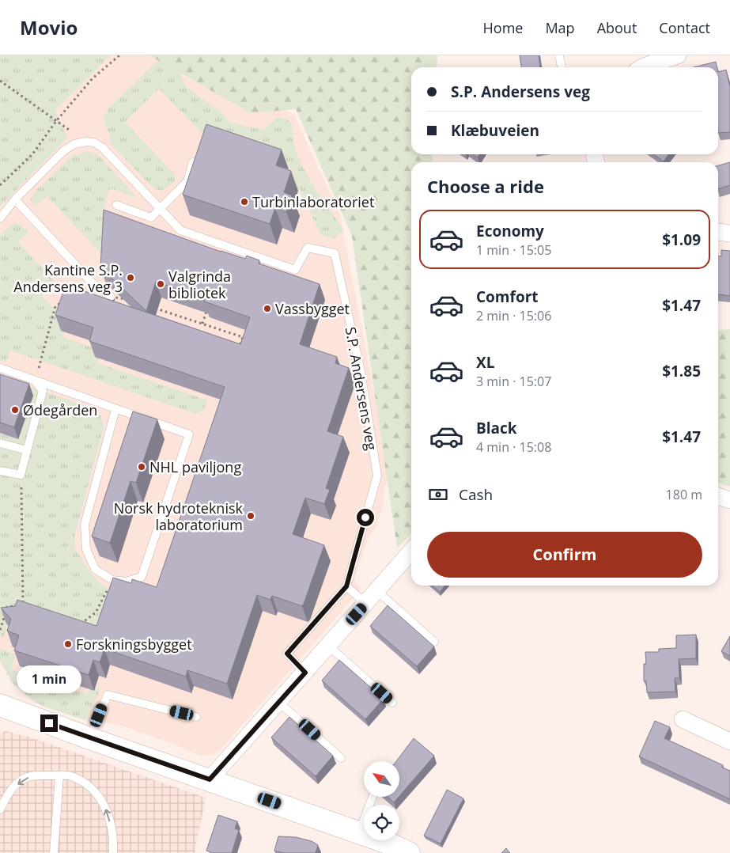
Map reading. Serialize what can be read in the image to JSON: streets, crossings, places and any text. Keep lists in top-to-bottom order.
{
  "streets": {
    "lane": ["S.P. Andersens veg"]
  },
  "places": [
    "Turbinlaboratoriet",
    "Kantine S.P. Andersens veg 3",
    "Valgrinda bibliotek",
    "Vassbygget",
    "Ødegården",
    "NHL paviljong",
    "Norsk hydroteknisk laboratorium",
    "Forskningsbygget"
  ],
  "north": "top left",
  "page": {
    "header": "Movio",
    "nav": [
      "Home",
      "Map",
      "About",
      "Contact"
    ],
    "banner": ["S.P. Andersens veg", "Klæbuveien"],
    "heading": "Choose a ride",
    "list": [
      {
        "name": "Economy",
        "note": "1 min · 15:05",
        "value": "$1.09"
      },
      {
        "name": "Comfort",
        "note": "2 min · 15:06",
        "value": "$1.47"
      },
      {
        "name": "XL",
        "note": "3 min · 15:07",
        "value": "$1.85"
      },
      {
        "name": "Black",
        "note": "4 min · 15:08",
        "value": "$1.47"
      }
    ],
    "pay": ["Cash", "180 m"],
    "buttons": "Confirm",
    "bubble": "1 min"
  }
}
